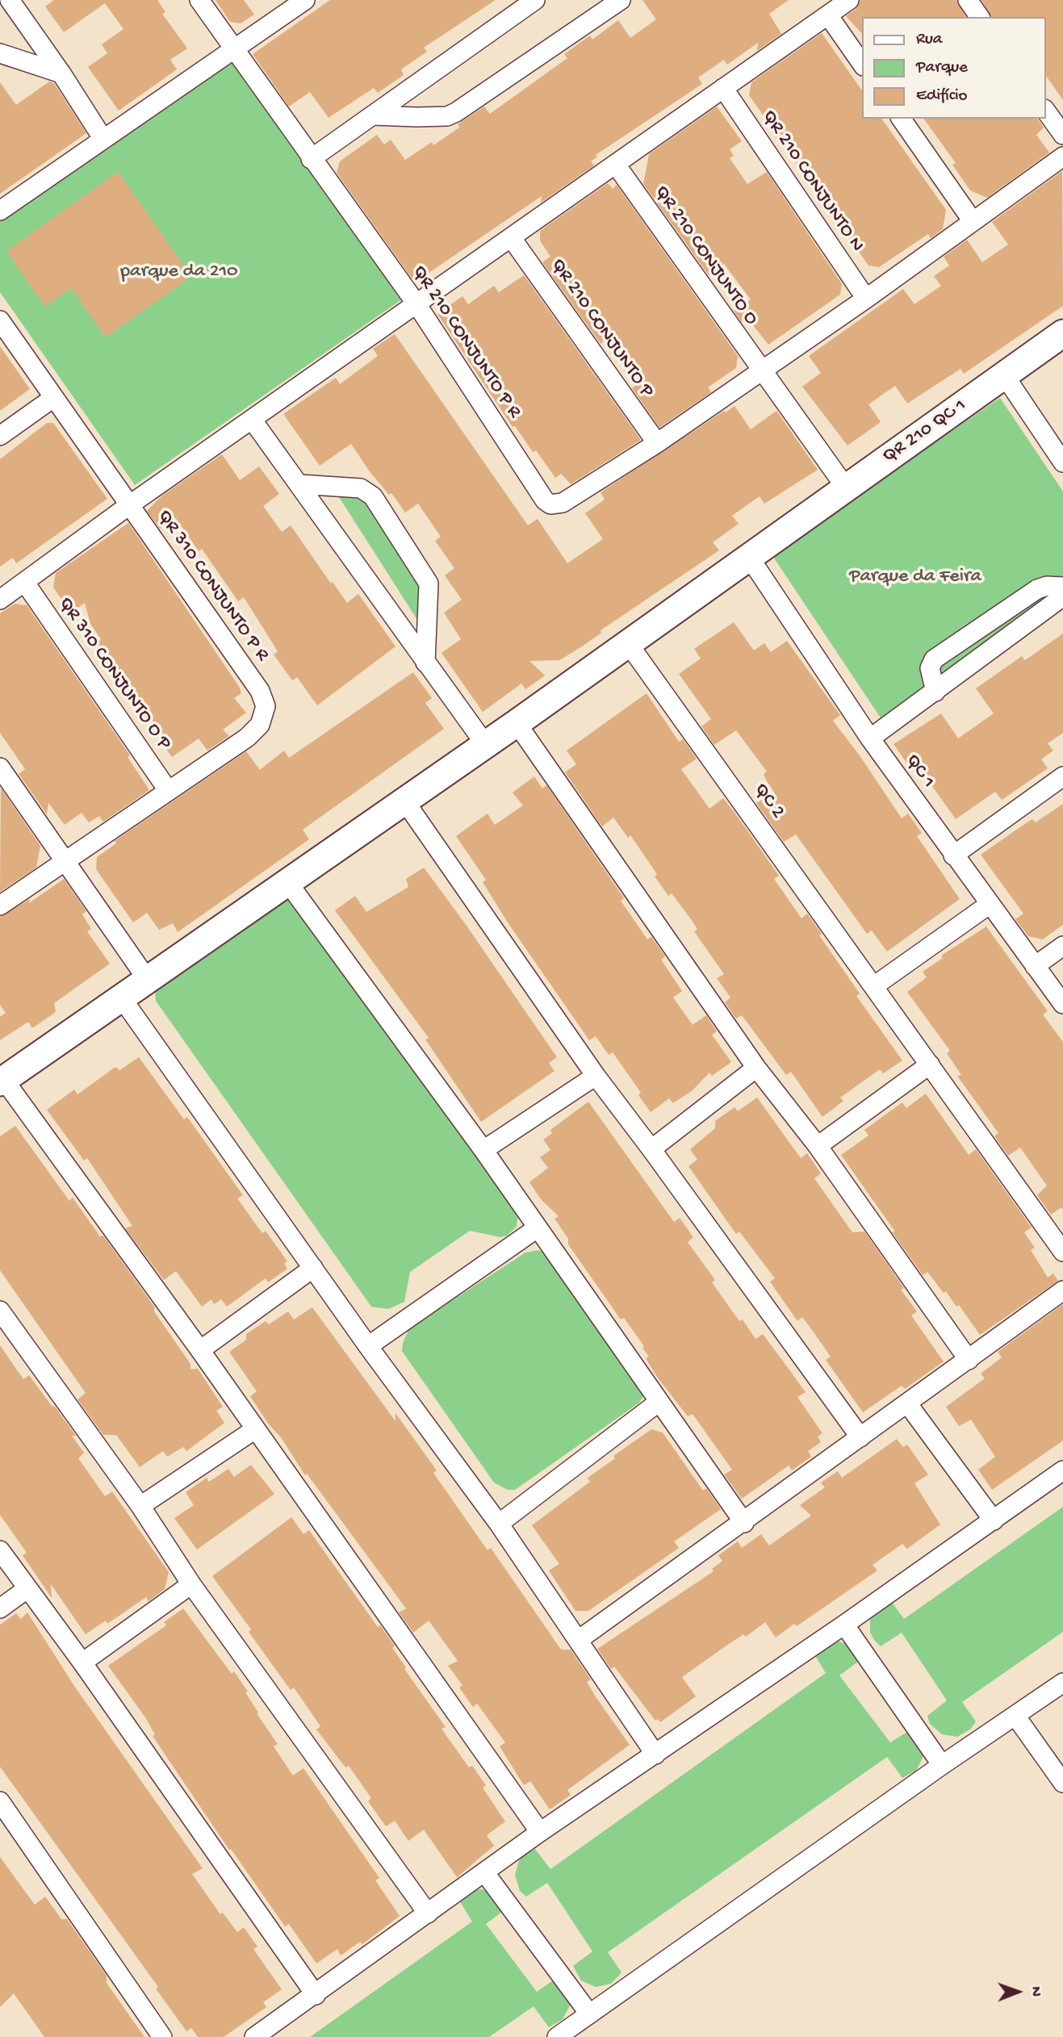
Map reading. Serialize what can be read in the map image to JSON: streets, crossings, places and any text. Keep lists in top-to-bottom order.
{
  "streets": {
    "street": [
      "QR 210 CONJUNTO N",
      "QR 210 CONJUNTO O",
      "QR 210 CONJUNTO P",
      "QR 210 CONJUNTO P R",
      "QR 210 QC 1",
      "QR 310 CONJUNTO P R",
      "QR 310 CONJUNTO O P",
      "QC 1",
      "QC 2"
    ]
  },
  "crossings": [
    ["QR 210 CONJUNTO N", "QR 210 CONJUNTO P R"],
    ["QR 210 CONJUNTO O", "QR 210 CONJUNTO P R"],
    ["QR 210 CONJUNTO O", "QR 210 QC 1"],
    ["QR 210 CONJUNTO P", "QR 210 CONJUNTO P R"],
    ["QR 210 QC 1", "QC 1"],
    ["QR 210 QC 1", "QC 2"],
    ["QR 310 CONJUNTO P R", "QR 310 CONJUNTO O P"]
  ],
  "parks": ["parque da 210", "Parque da Feira"],
  "legend": ["Rua", "Parque", "Edifício"],
  "north": "right"
}
